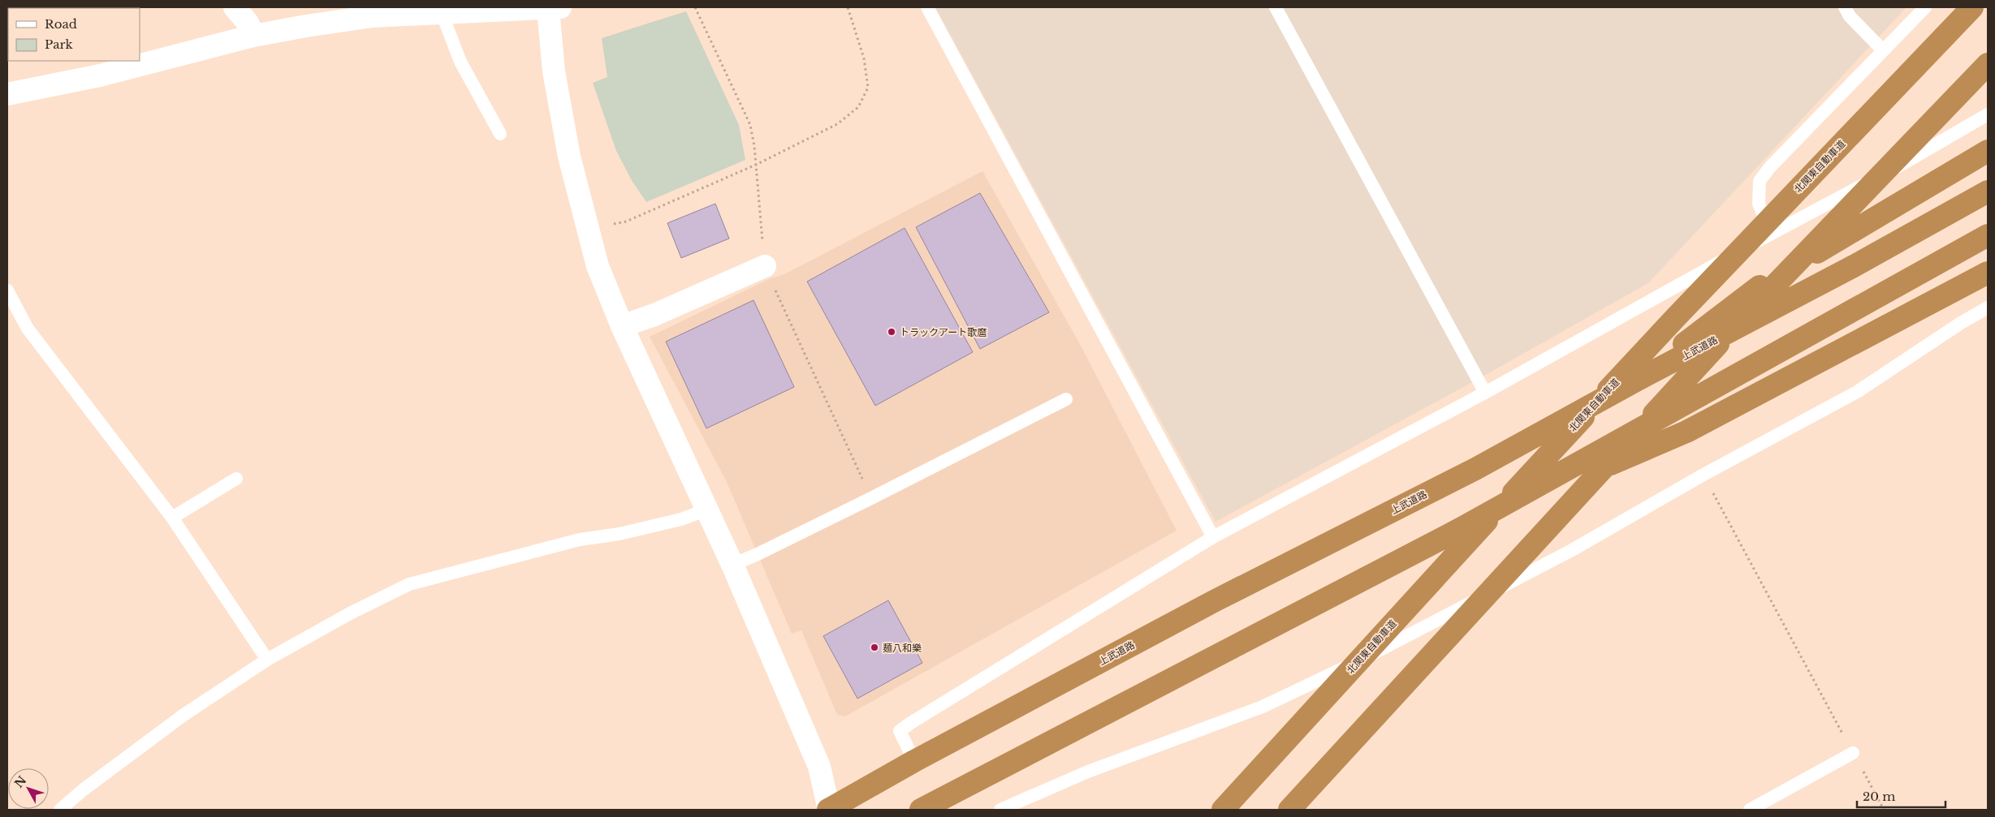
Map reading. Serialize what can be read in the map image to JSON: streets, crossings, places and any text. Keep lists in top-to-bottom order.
{
  "streets": {
    "highway": ["北関東自動車道", "上武道路"]
  },
  "places": ["トラックアート歌麿", "麺八和樂"],
  "legend": ["Road", "Park"],
  "scale_bar": "20 m",
  "north": "top left"
}
